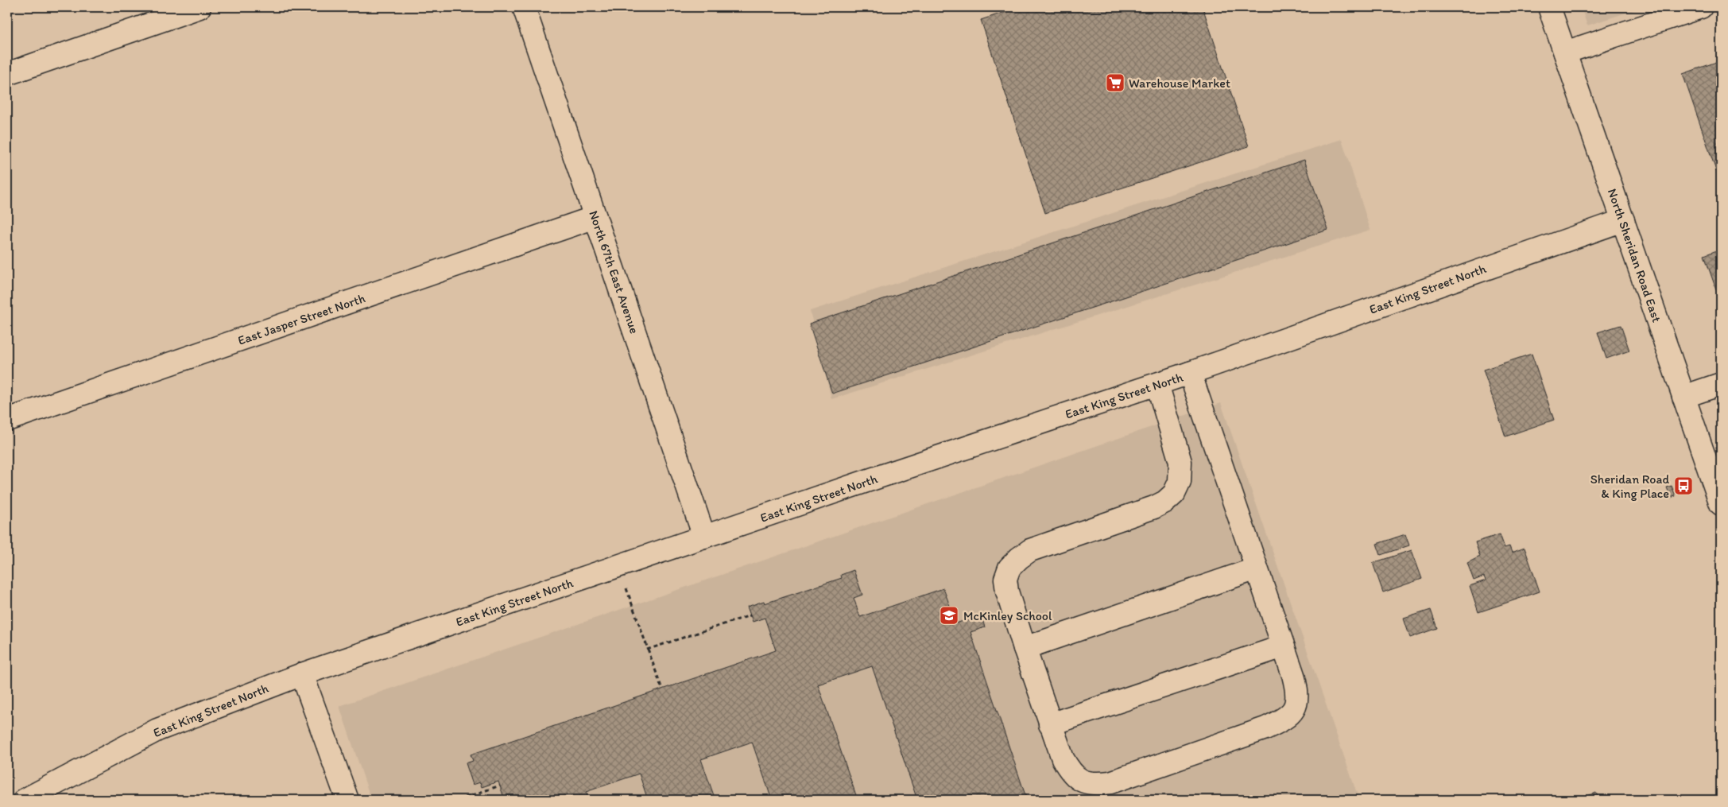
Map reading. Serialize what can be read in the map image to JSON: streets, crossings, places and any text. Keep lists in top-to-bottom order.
{
  "streets": {
    "street": [
      "North Sheridan Road East",
      "North 67th East Avenue",
      "East King Street North",
      "East Jasper Street North"
    ]
  },
  "crossings": [
    ["North Sheridan Road East", "East King Street North"],
    ["North 67th East Avenue", "East King Street North"],
    ["North 67th East Avenue", "East Jasper Street North"]
  ],
  "places": {
    "supermarket": ["Warehouse Market"],
    "bus stop": ["Sheridan Road & King Place"],
    "school or university": ["McKinley School"]
  }
}
